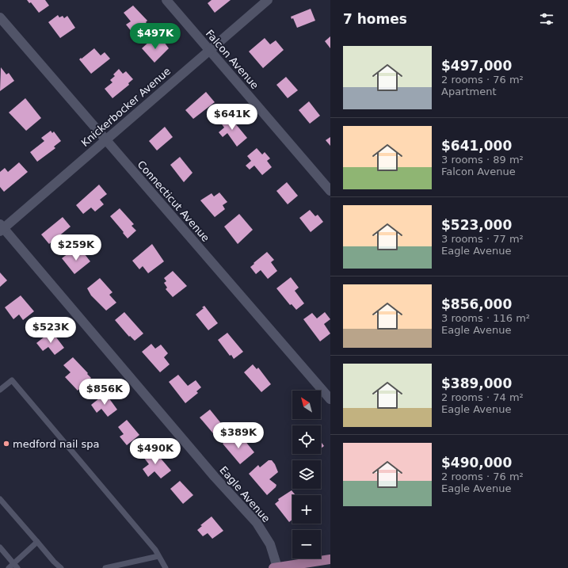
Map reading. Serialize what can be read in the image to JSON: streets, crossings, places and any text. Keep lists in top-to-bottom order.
{
  "streets": {
    "street": [
      "Falcon Avenue",
      "Knickerbocker Avenue",
      "Connecticut Avenue",
      "Eagle Avenue"
    ]
  },
  "crossings": [
    ["Falcon Avenue", "Knickerbocker Avenue"],
    ["Knickerbocker Avenue", "Connecticut Avenue"],
    ["Knickerbocker Avenue", "Eagle Avenue"]
  ],
  "places": ["medford nail spa"],
  "north": "top left",
  "page": {
    "heading": "7 homes",
    "price": [
      "$497K",
      "$641K",
      "$259K",
      "$523K",
      "$856K",
      "$389K",
      "$490K"
    ],
    "list": [
      {
        "name": "$497,000",
        "note": "2 rooms · 76 m² · Apartment"
      },
      {
        "name": "$641,000",
        "note": "3 rooms · 89 m² · Falcon Avenue"
      },
      {
        "name": "$523,000",
        "note": "3 rooms · 77 m² · Eagle Avenue"
      },
      {
        "name": "$856,000",
        "note": "3 rooms · 116 m² · Eagle Avenue"
      },
      {
        "name": "$389,000",
        "note": "2 rooms · 74 m² · Eagle Avenue"
      },
      {
        "name": "$490,000",
        "note": "2 rooms · 76 m² · Eagle Avenue"
      }
    ],
    "map_buttons": ["+", "−"]
  }
}
